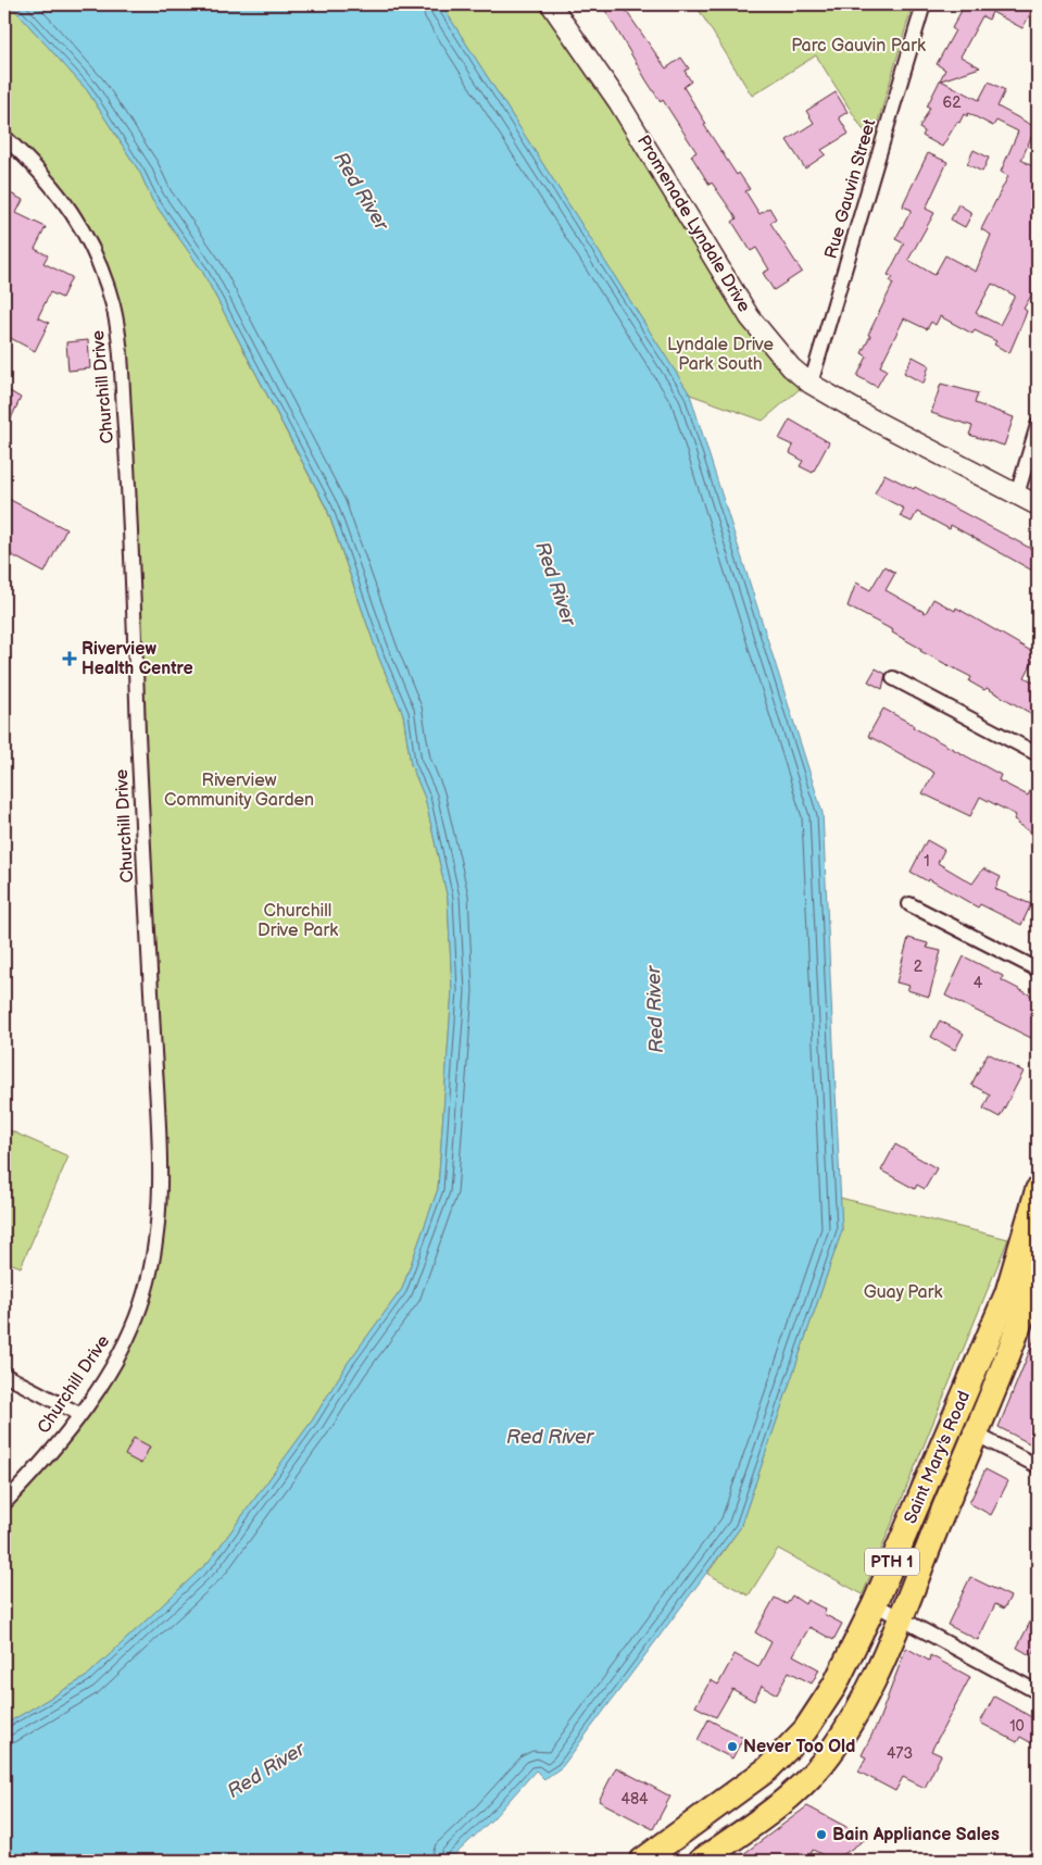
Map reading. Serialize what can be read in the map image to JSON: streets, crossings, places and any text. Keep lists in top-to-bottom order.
{
  "streets": {
    "highway": ["Saint Mary's Road", "PTH 1"],
    "street": ["Rue Gauvin Street", "Promenade Lyndale Drive", "Churchill Drive"]
  },
  "crossings": [
    ["Rue Gauvin Street", "Promenade Lyndale Drive"]
  ],
  "water": ["Red River"],
  "parks": [
    "Parc Gauvin Park",
    "Lyndale Drive Park South",
    "Riverview Community Garden",
    "Churchill Drive Park",
    "Guay Park"
  ],
  "places": {
    "health": ["Riverview Health Centre"],
    "other": ["Never Too Old", "Bain Appliance Sales"]
  },
  "house_numbers": [
    "62",
    "1",
    "2",
    "4",
    "10",
    "473",
    "484"
  ]
}
